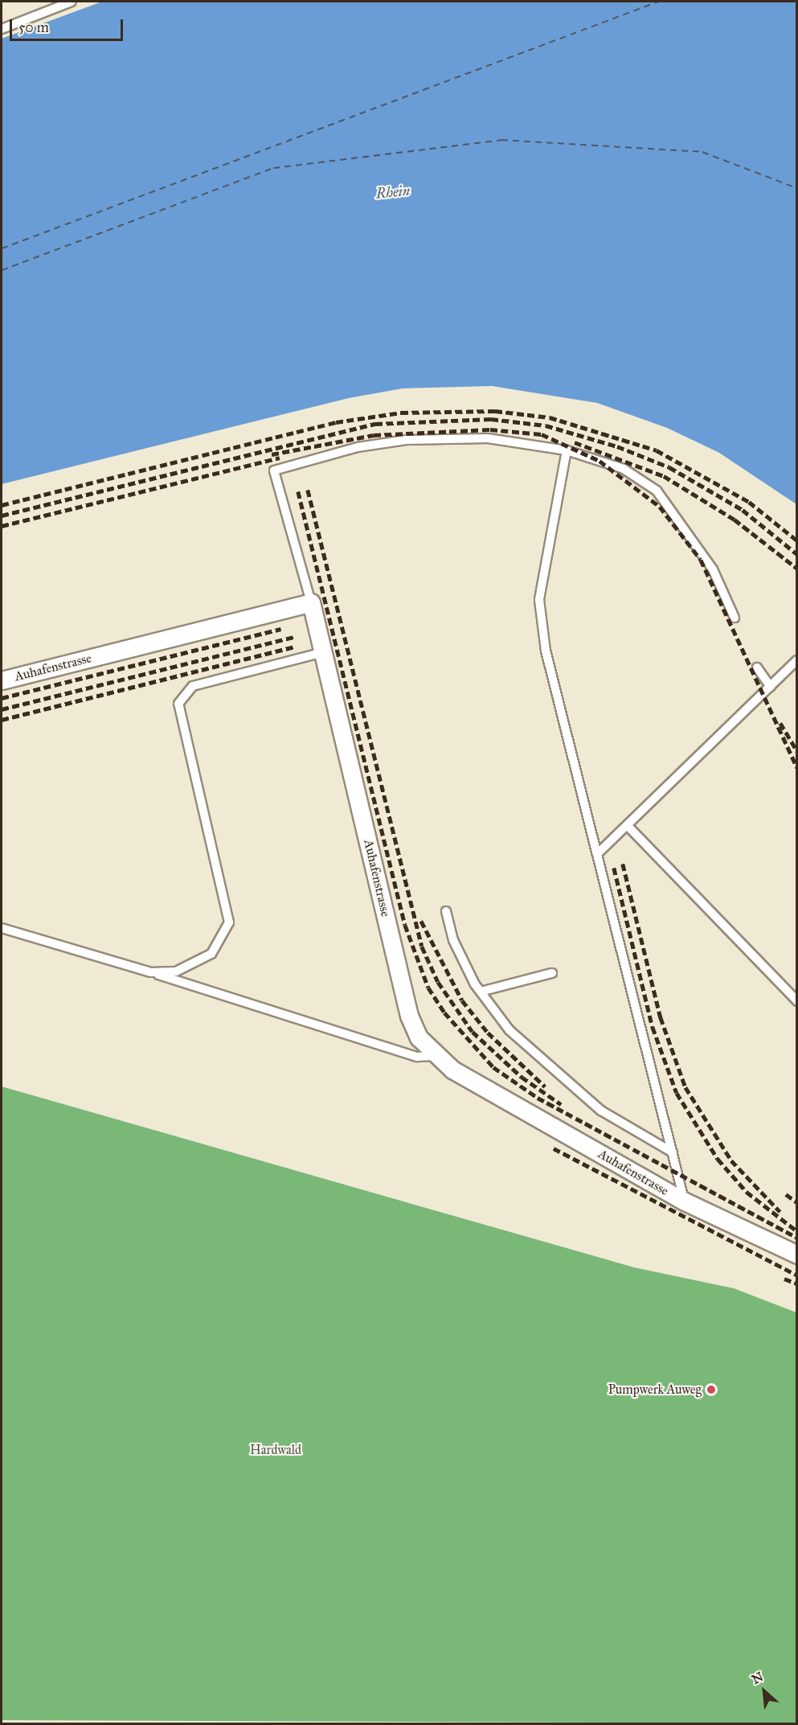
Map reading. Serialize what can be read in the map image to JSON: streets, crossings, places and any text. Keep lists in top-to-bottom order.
{
  "streets": {
    "street": ["Auhafenstrasse"]
  },
  "water": ["Rhein"],
  "parks": ["Hardwald"],
  "places": ["Pumpwerk Auweg"],
  "scale_bar": "50 m",
  "north": "top left"
}
